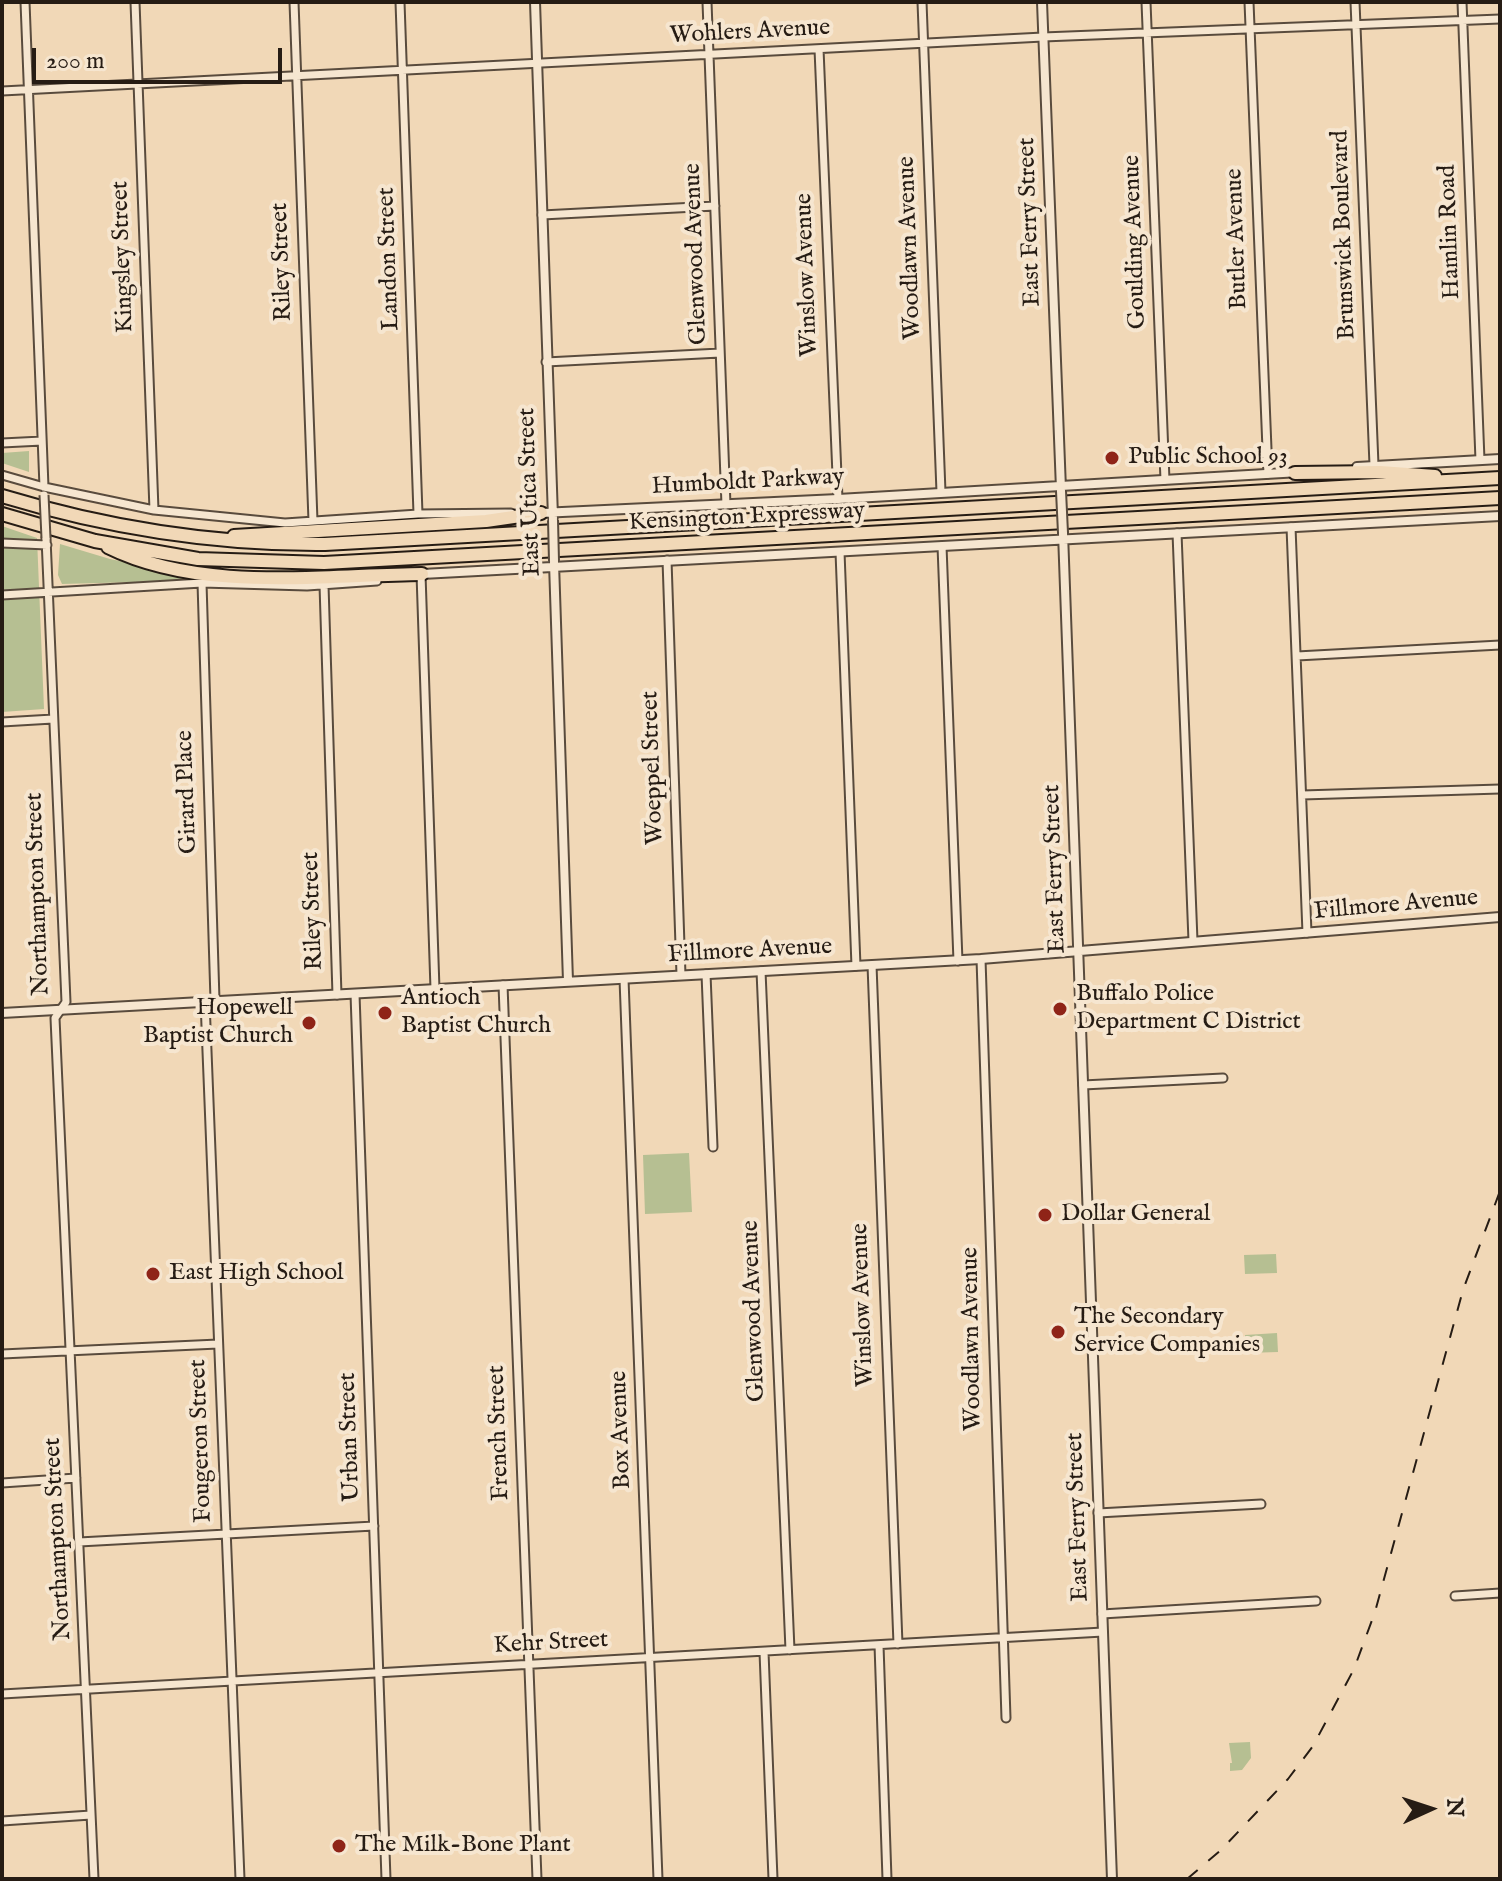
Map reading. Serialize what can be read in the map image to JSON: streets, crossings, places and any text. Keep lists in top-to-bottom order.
{
  "streets": {
    "highway": ["Kensington Expressway"],
    "street": [
      "Wohlers Avenue",
      "East Ferry Street",
      "Hamlin Road",
      "Brunswick Boulevard",
      "Butler Avenue",
      "Goulding Avenue",
      "Woodlawn Avenue",
      "Glenwood Avenue",
      "Kingsley Street",
      "Landon Street",
      "Riley Street",
      "Winslow Avenue",
      "Humboldt Parkway",
      "East Utica Street",
      "Woeppel Street",
      "Girard Place",
      "Northampton Street",
      "Fillmore Avenue",
      "Box Avenue",
      "French Street",
      "Urban Street",
      "Fougeron Street",
      "Kehr Street"
    ]
  },
  "crossings": [
    ["Wohlers Avenue", "East Ferry Street"],
    ["Wohlers Avenue", "Hamlin Road"],
    ["Wohlers Avenue", "Brunswick Boulevard"],
    ["Wohlers Avenue", "Butler Avenue"],
    ["Wohlers Avenue", "Goulding Avenue"],
    ["Wohlers Avenue", "Woodlawn Avenue"],
    ["Wohlers Avenue", "Glenwood Avenue"],
    ["Wohlers Avenue", "Kingsley Street"],
    ["Wohlers Avenue", "Landon Street"],
    ["Wohlers Avenue", "Riley Street"],
    ["Wohlers Avenue", "Winslow Avenue"],
    ["Wohlers Avenue", "East Utica Street"],
    ["Wohlers Avenue", "Northampton Street"],
    ["East Ferry Street", "Humboldt Parkway"],
    ["East Ferry Street", "Fillmore Avenue"],
    ["East Ferry Street", "Kehr Street"],
    ["Hamlin Road", "Humboldt Parkway"],
    ["Brunswick Boulevard", "Humboldt Parkway"],
    ["Butler Avenue", "Humboldt Parkway"],
    ["Goulding Avenue", "Humboldt Parkway"],
    ["Woodlawn Avenue", "Humboldt Parkway"],
    ["Woodlawn Avenue", "Fillmore Avenue"],
    ["Woodlawn Avenue", "Kehr Street"],
    ["Glenwood Avenue", "Humboldt Parkway"],
    ["Glenwood Avenue", "Fillmore Avenue"],
    ["Glenwood Avenue", "Kehr Street"],
    ["Kingsley Street", "Humboldt Parkway"],
    ["Landon Street", "Humboldt Parkway"],
    ["Riley Street", "Humboldt Parkway"],
    ["Riley Street", "Fillmore Avenue"],
    ["Winslow Avenue", "Humboldt Parkway"],
    ["Winslow Avenue", "Fillmore Avenue"],
    ["Winslow Avenue", "Kehr Street"],
    ["Humboldt Parkway", "East Utica Street"],
    ["Humboldt Parkway", "Northampton Street"],
    ["East Utica Street", "Fillmore Avenue"],
    ["Woeppel Street", "Fillmore Avenue"],
    ["Girard Place", "Fillmore Avenue"],
    ["Northampton Street", "Fillmore Avenue"],
    ["Northampton Street", "Kehr Street"],
    ["Fillmore Avenue", "Box Avenue"],
    ["Fillmore Avenue", "French Street"],
    ["Fillmore Avenue", "Urban Street"],
    ["Fillmore Avenue", "Fougeron Street"],
    ["Box Avenue", "Kehr Street"],
    ["French Street", "Kehr Street"],
    ["Urban Street", "Kehr Street"],
    ["Fougeron Street", "Kehr Street"]
  ],
  "places": [
    "Public School 93",
    "Buffalo Police Department C District",
    "Antioch Baptist Church",
    "Hopewell Baptist Church",
    "Dollar General",
    "East High School",
    "The Secondary Service Companies",
    "The Milk-Bone Plant"
  ],
  "scale_bar": "200 m",
  "north": "right"
}
